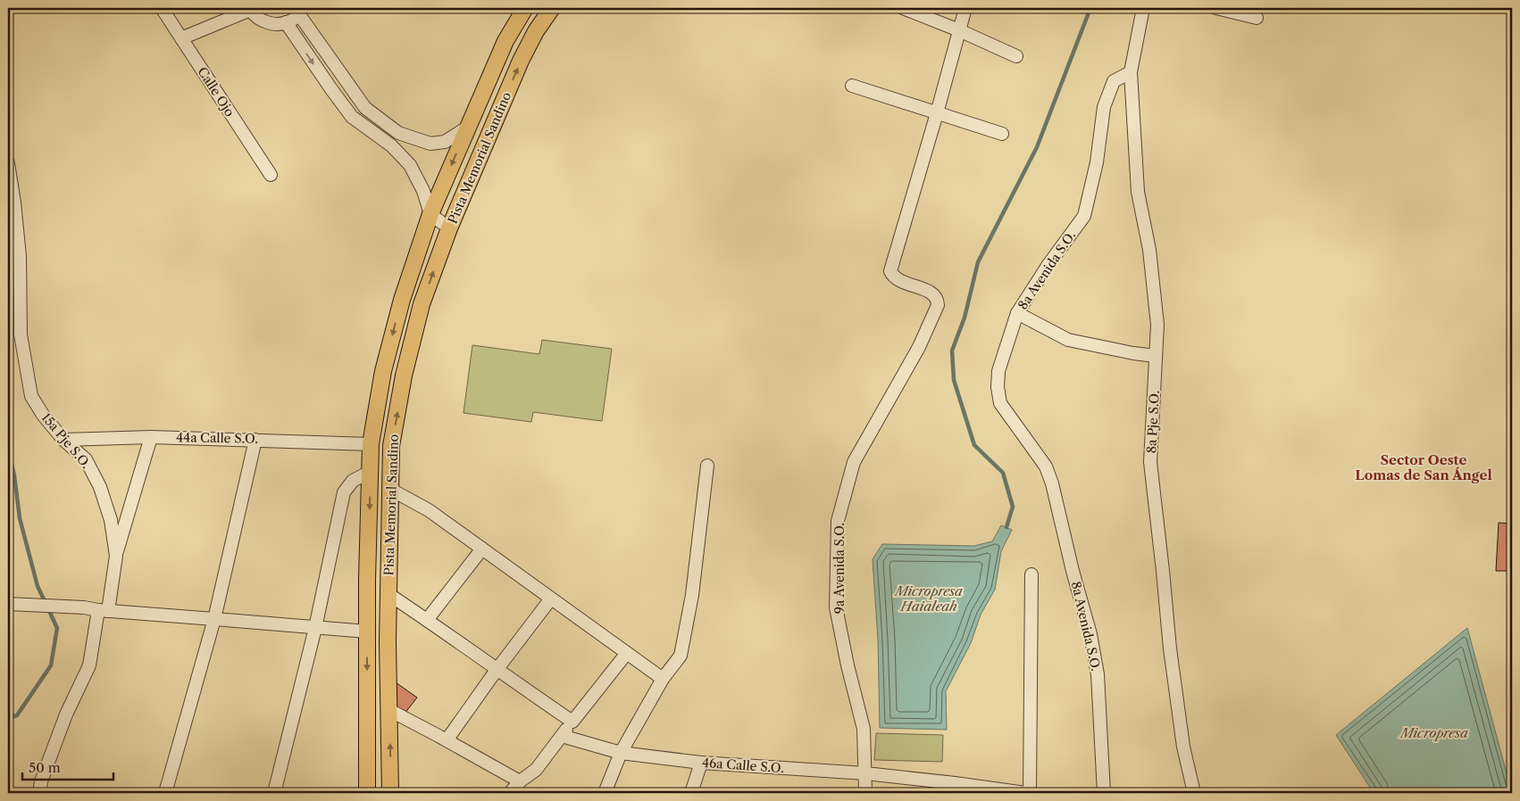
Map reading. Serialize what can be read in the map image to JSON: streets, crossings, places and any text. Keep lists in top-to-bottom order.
{
  "streets": {
    "main road": ["Pista Memorial Sandino"],
    "street": [
      "Calle Ojo",
      "8a Avenida S.O.",
      "8a Pje S.O.",
      "44a Calle S.O.",
      "15a Pje S.O.",
      "9a Avenida S.O.",
      "46a Calle S.O."
    ]
  },
  "crossings": [
    ["Pista Memorial Sandino", "44a Calle S.O."],
    ["8a Avenida S.O.", "8a Pje S.O."],
    ["44a Calle S.O.", "15a Pje S.O."],
    ["9a Avenida S.O.", "46a Calle S.O."]
  ],
  "districts": ["Sector Oeste Lomas de San Ángel"],
  "water": ["Micropresa Haialeah", "Micropresa"],
  "scale_bar": "50 m"
}
